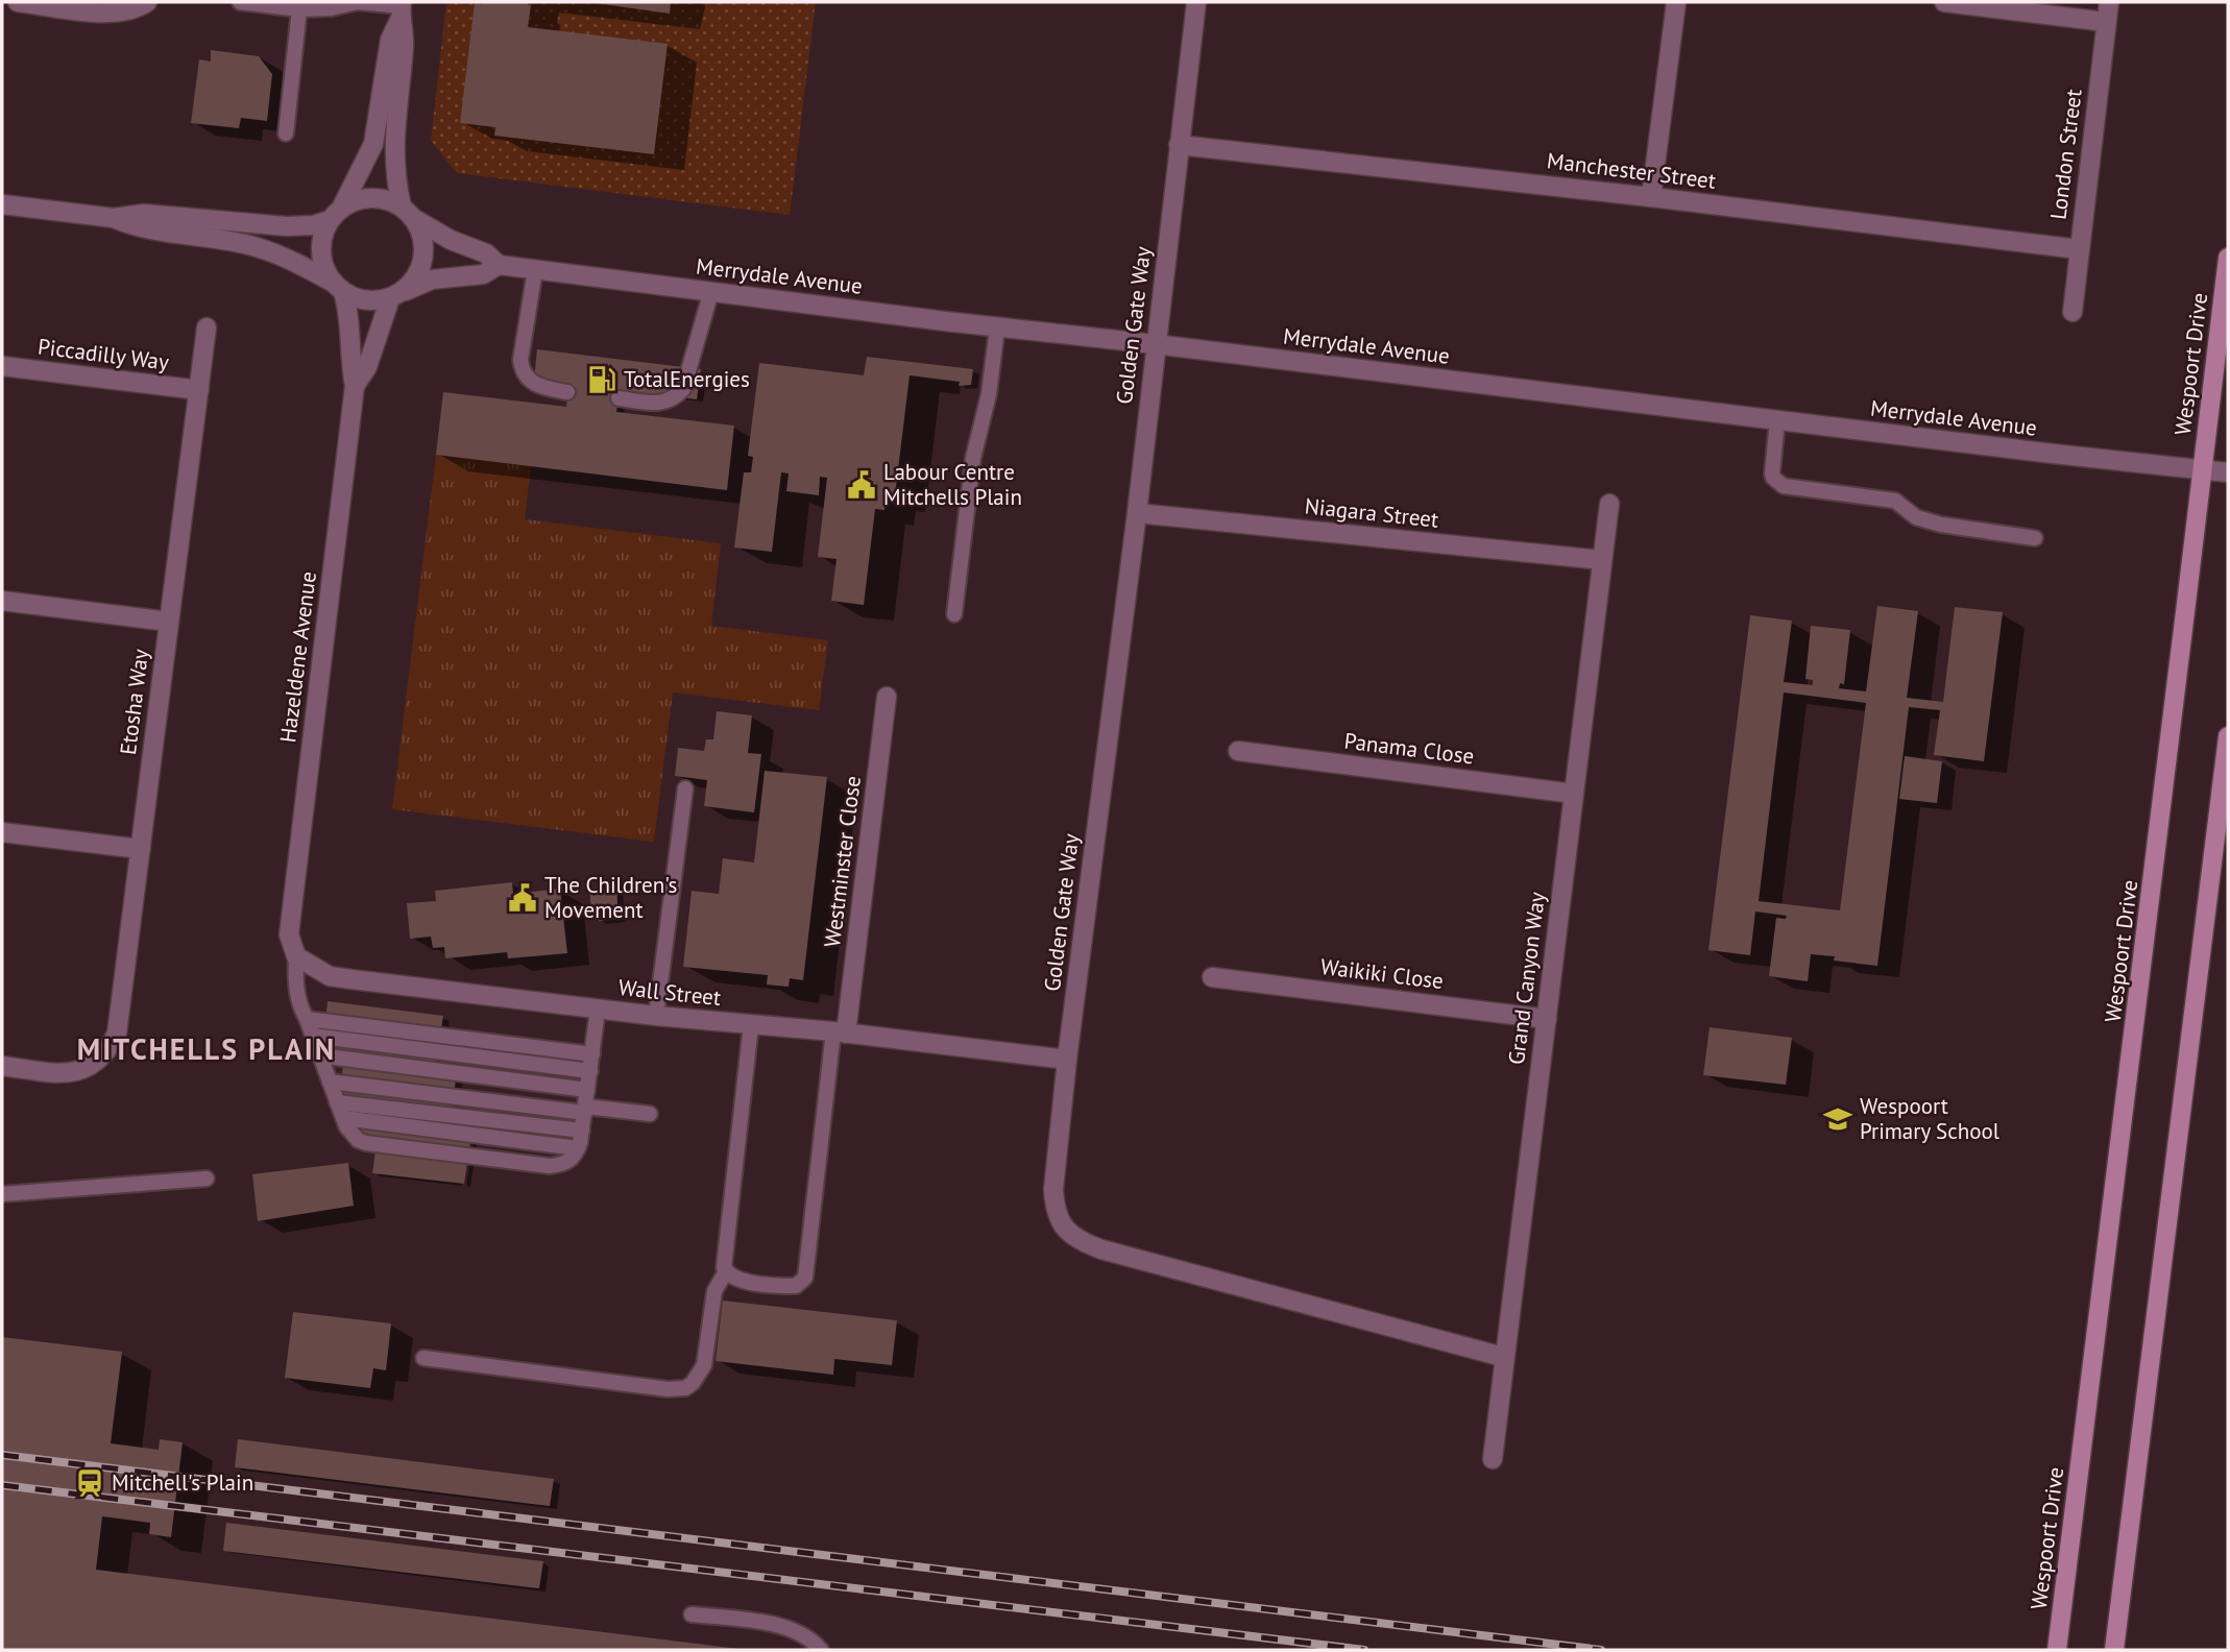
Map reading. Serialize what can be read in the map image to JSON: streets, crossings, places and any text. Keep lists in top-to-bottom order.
{
  "streets": {
    "main road": ["Wespoort Drive"],
    "street": [
      "London Street",
      "Manchester Street",
      "Merrydale Avenue",
      "Golden Gate Way",
      "Piccadilly Way",
      "Niagara Street",
      "Hazeldene Avenue",
      "Etosha Way",
      "Panama Close",
      "Westminster Close",
      "Waikiki Close",
      "Grand Canyon Way",
      "Wall Street"
    ]
  },
  "crossings": [
    ["London Street", "Manchester Street"],
    ["Manchester Street", "Golden Gate Way"],
    ["Merrydale Avenue", "Golden Gate Way"],
    ["Merrydale Avenue", "Wespoort Drive"],
    ["Merrydale Avenue", "Hazeldene Avenue"],
    ["Golden Gate Way", "Niagara Street"],
    ["Golden Gate Way", "Grand Canyon Way"],
    ["Golden Gate Way", "Wall Street"],
    ["Piccadilly Way", "Etosha Way"],
    ["Niagara Street", "Grand Canyon Way"],
    ["Hazeldene Avenue", "Wall Street"],
    ["Panama Close", "Grand Canyon Way"],
    ["Westminster Close", "Wall Street"],
    ["Waikiki Close", "Grand Canyon Way"]
  ],
  "districts": ["MITCHELLS PLAIN"],
  "places": {
    "fuel station": ["TotalEnergies"],
    "public building": ["Labour Centre Mitchells Plain", "The Children's Movement"],
    "school or university": ["Wespoort Primary School"],
    "station": ["Mitchell's Plain"]
  }
}
